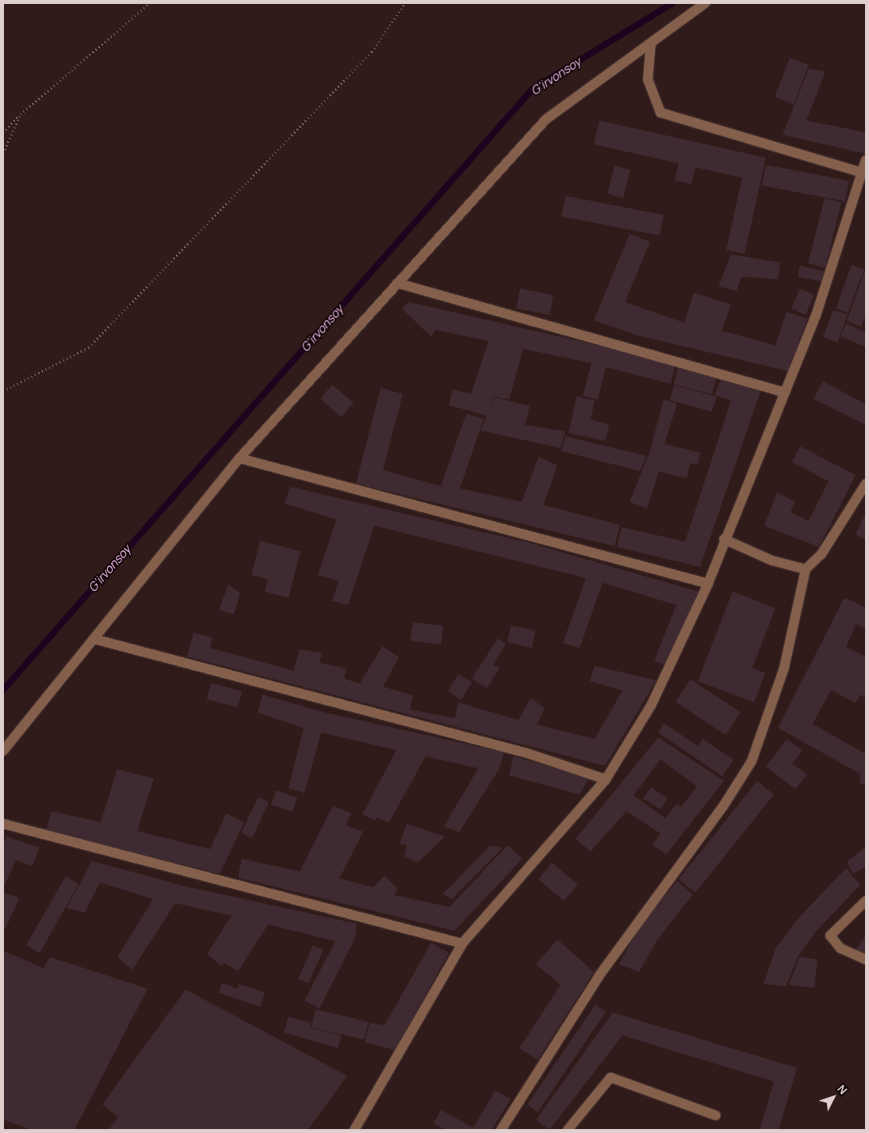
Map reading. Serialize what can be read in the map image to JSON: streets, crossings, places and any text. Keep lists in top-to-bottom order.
{
  "water": ["G‘irvonsoy"],
  "north": "top right"
}
